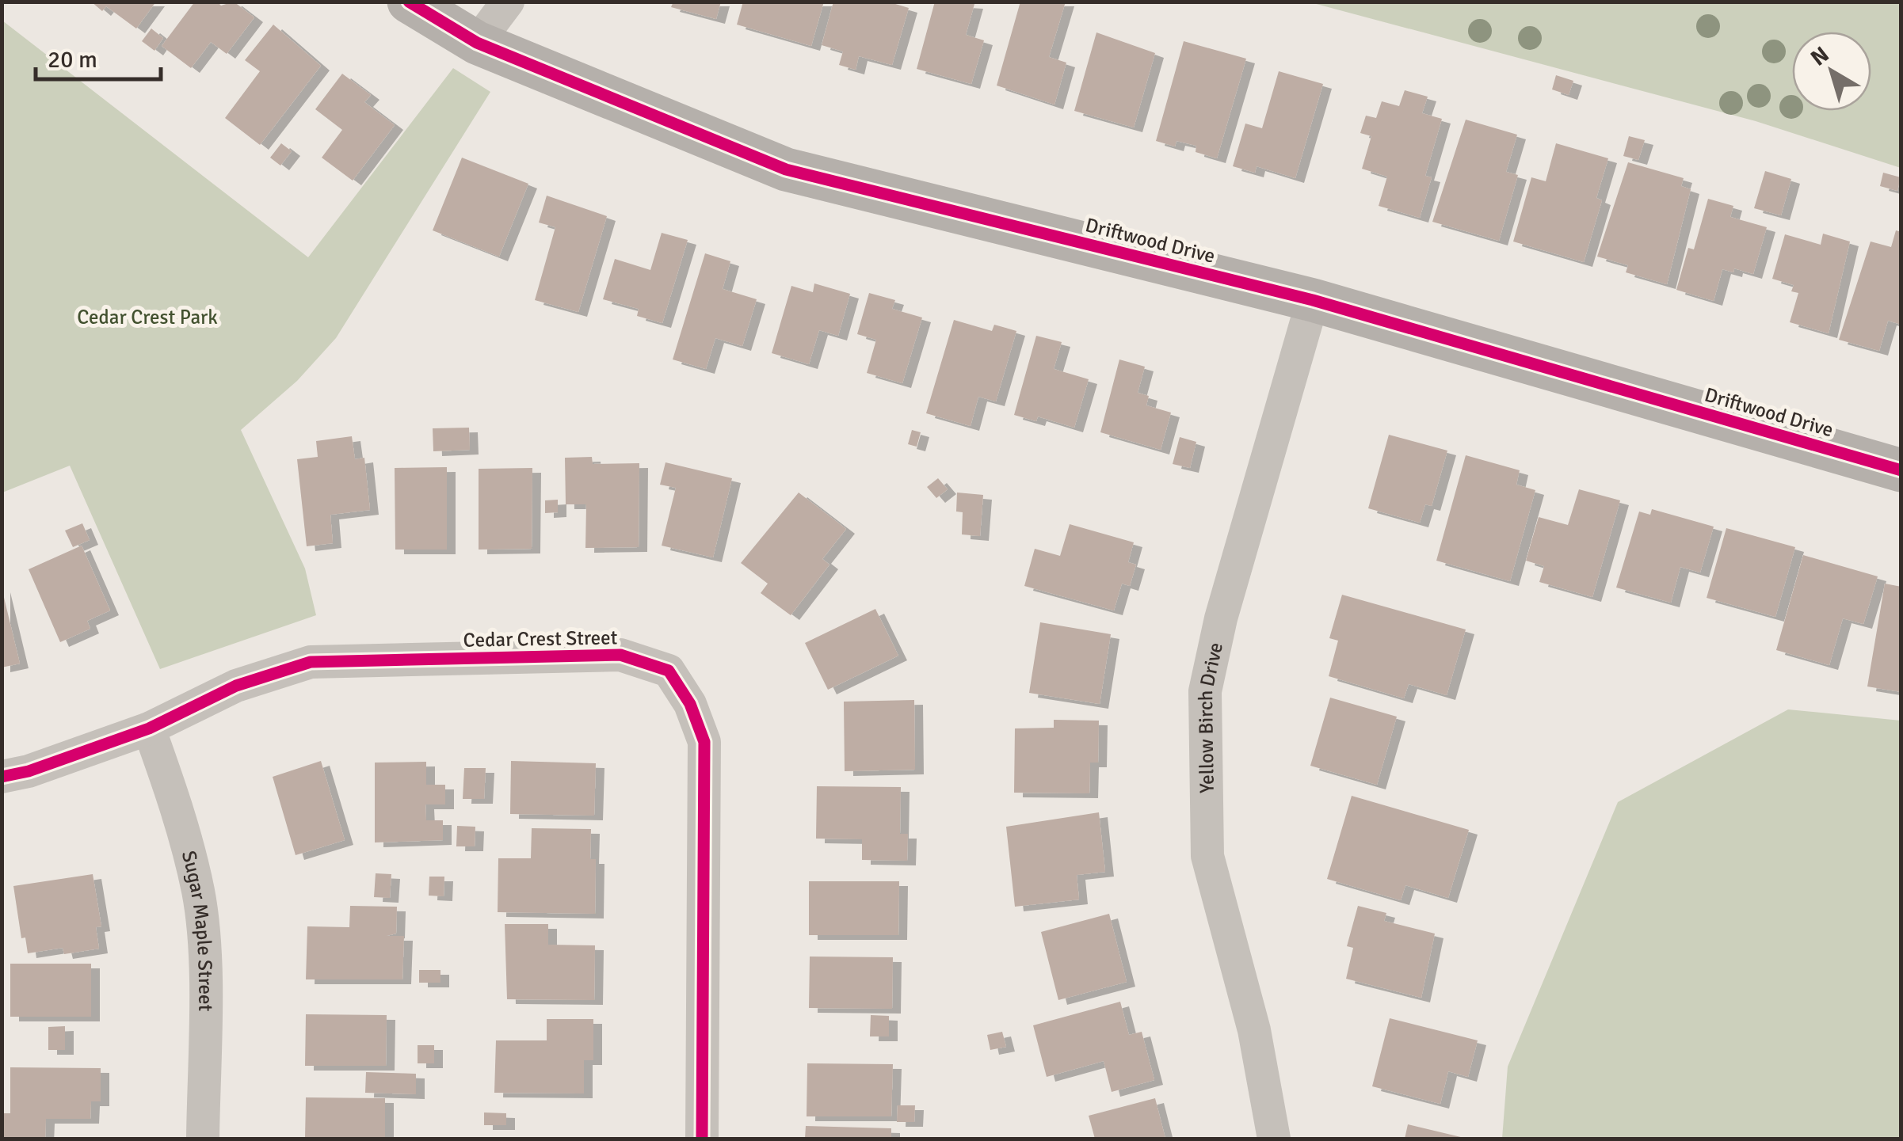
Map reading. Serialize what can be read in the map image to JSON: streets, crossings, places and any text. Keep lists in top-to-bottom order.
{
  "streets": {
    "street": [
      "Driftwood Drive",
      "Cedar Crest Street",
      "Yellow Birch Drive",
      "Sugar Maple Street"
    ]
  },
  "crossings": [
    ["Driftwood Drive", "Yellow Birch Drive"],
    ["Cedar Crest Street", "Sugar Maple Street"]
  ],
  "parks": ["Cedar Crest Park"],
  "scale_bar": "20 m",
  "north": "top left"
}
